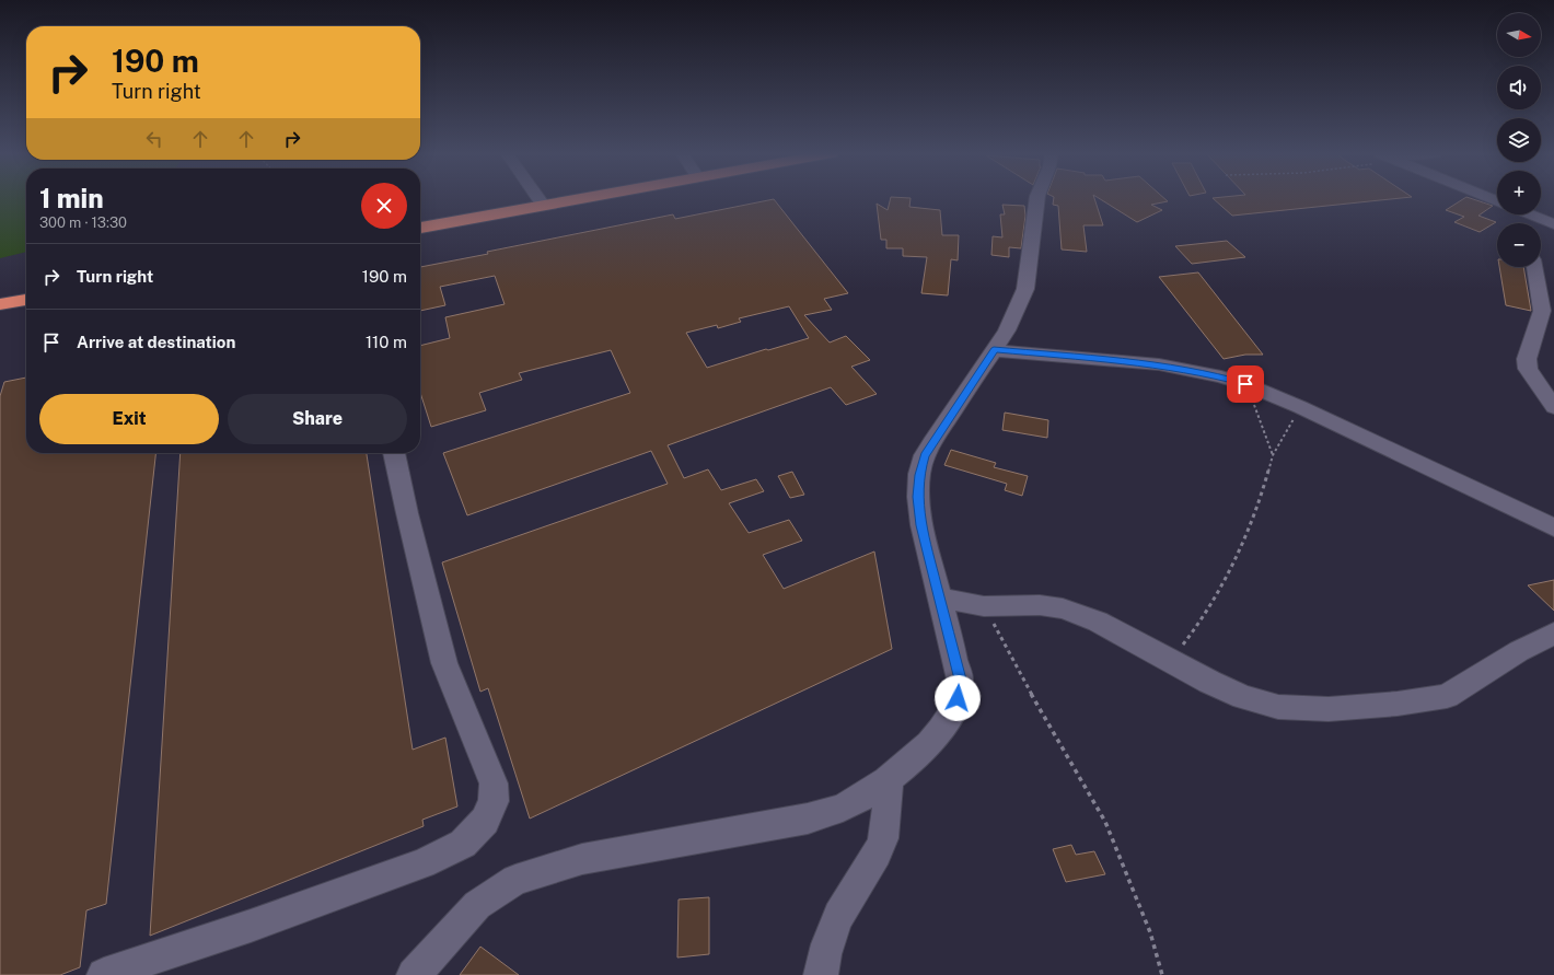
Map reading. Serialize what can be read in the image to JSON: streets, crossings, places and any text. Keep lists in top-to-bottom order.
{
  "north": "right",
  "page": {
    "map_buttons": ["+", "−"],
    "turn": ["190 m", "Turn right"],
    "heading": ["1 min", "300 m · 13:30"],
    "list": [
      {
        "name": "Turn right",
        "value": "190 m"
      },
      {
        "name": "Arrive at destination",
        "value": "110 m"
      }
    ],
    "buttons": ["Exit", "Share"]
  }
}
